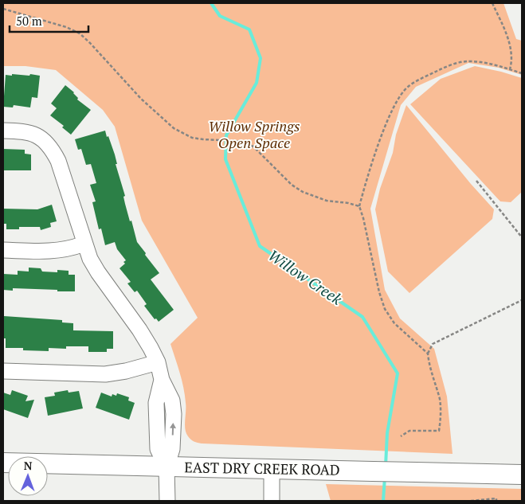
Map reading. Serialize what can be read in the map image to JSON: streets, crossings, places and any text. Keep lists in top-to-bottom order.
{
  "streets": {
    "main road": ["EAST DRY CREEK ROAD"]
  },
  "water": ["Willow Creek"],
  "parks": ["Willow Springs Open Space"],
  "scale_bar": "50 m",
  "north": "top"
}
